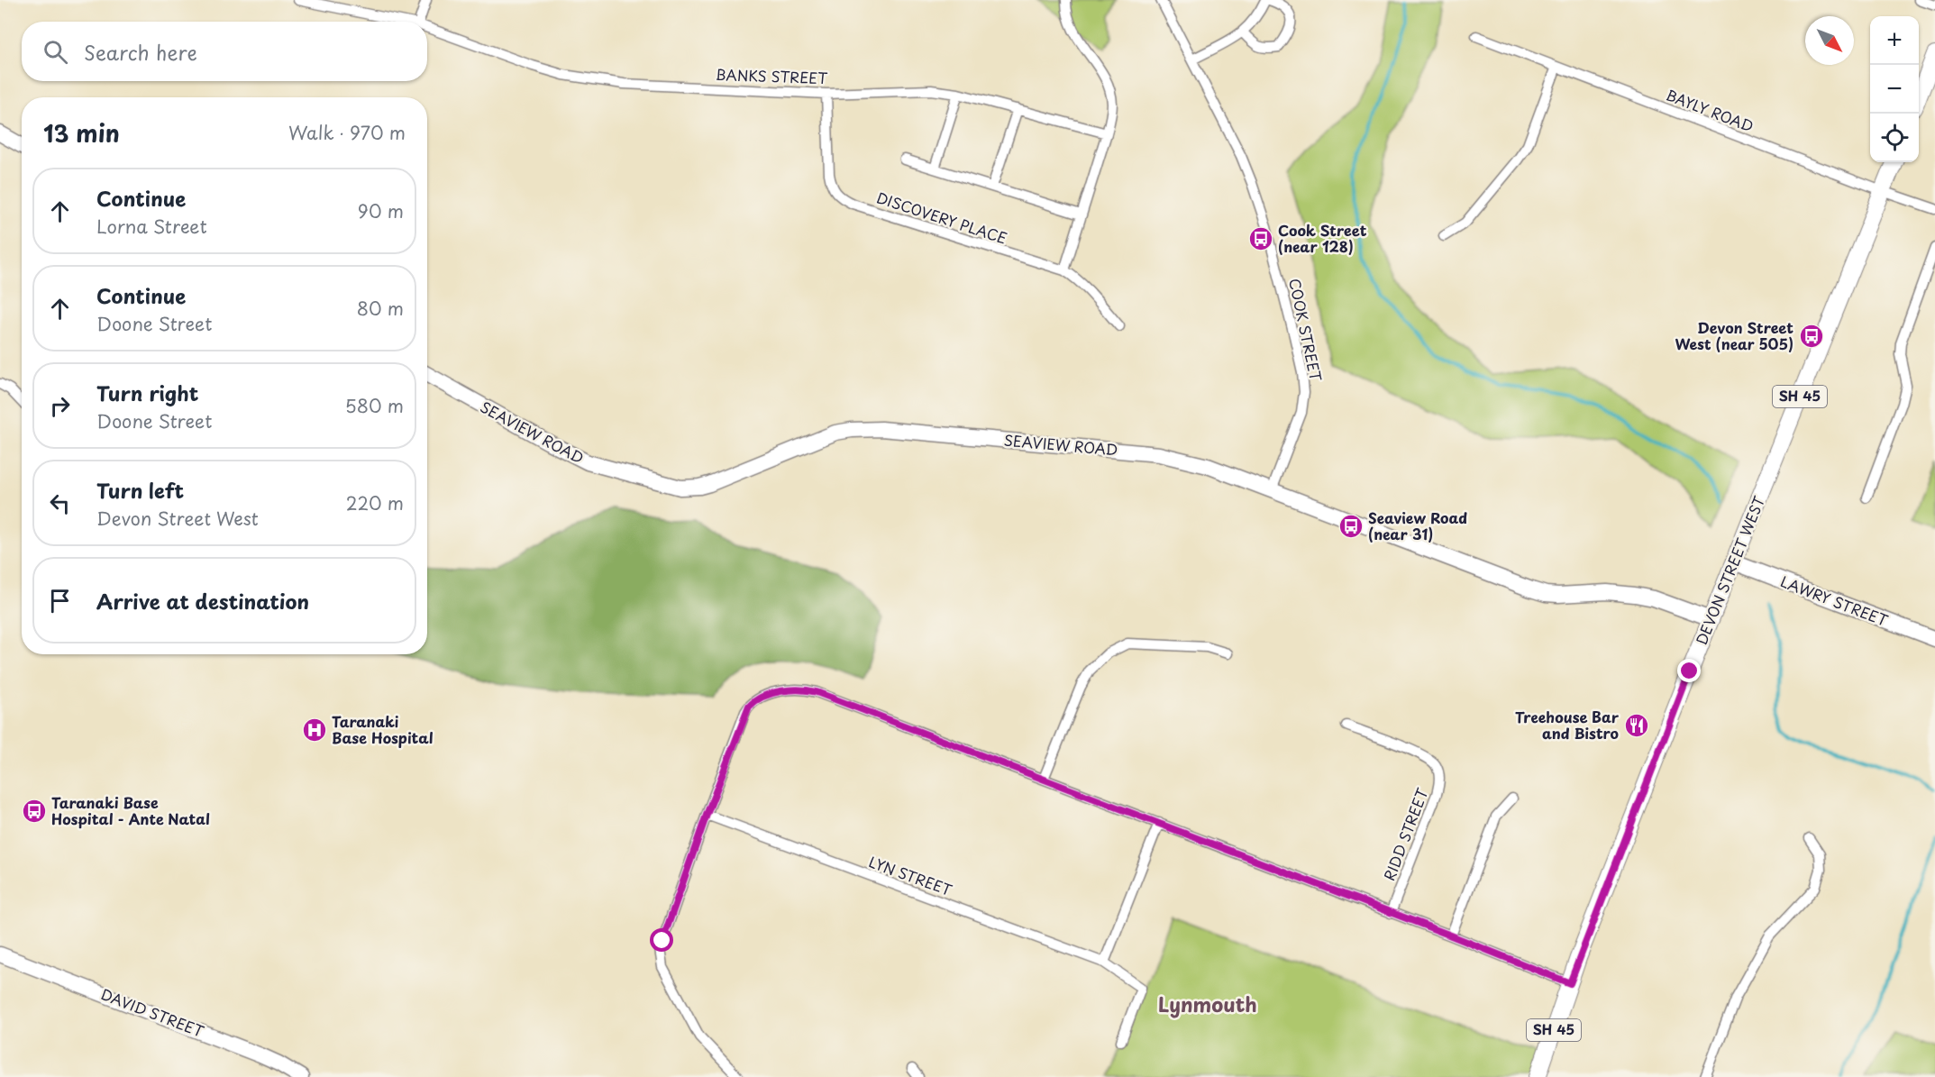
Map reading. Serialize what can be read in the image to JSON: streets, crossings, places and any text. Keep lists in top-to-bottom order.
{
  "streets": {
    "main road": ["SH 45", "DEVON STREET WEST"],
    "street": [
      "BANKS STREET",
      "BAYLY ROAD",
      "DISCOVERY PLACE",
      "COOK STREET",
      "SEAVIEW ROAD",
      "LAWRY STREET",
      "RIDD STREET",
      "LYN STREET",
      "DAVID STREET"
    ]
  },
  "crossings": [
    ["BANKS STREET", "DISCOVERY PLACE"],
    ["BAYLY ROAD", "DEVON STREET WEST"],
    ["COOK STREET", "SEAVIEW ROAD"],
    ["SEAVIEW ROAD", "DEVON STREET WEST"],
    ["DEVON STREET WEST", "LAWRY STREET"]
  ],
  "districts": ["Lynmouth"],
  "places": {
    "bus stop": [
      "Cook Street (near 128)",
      "Devon Street West (near 505)",
      "Seaview Road (near 31)",
      "Taranaki Base Hospital - Ante Natal"
    ],
    "restaurant": ["Treehouse Bar and Bistro"],
    "hospital": ["Taranaki Base Hospital"]
  },
  "north": "bottom right",
  "page": {
    "map_buttons": ["+", "−"],
    "search": "Search here",
    "heading": ["13 min", "Walk · 970 m"],
    "list": [
      ["Continue", "Lorna Street", "90 m"],
      ["Continue", "Doone Street", "80 m"],
      ["Turn right", "Doone Street", "580 m"],
      ["Turn left", "Devon Street West", "220 m"],
      "Arrive at destination"
    ]
  }
}
